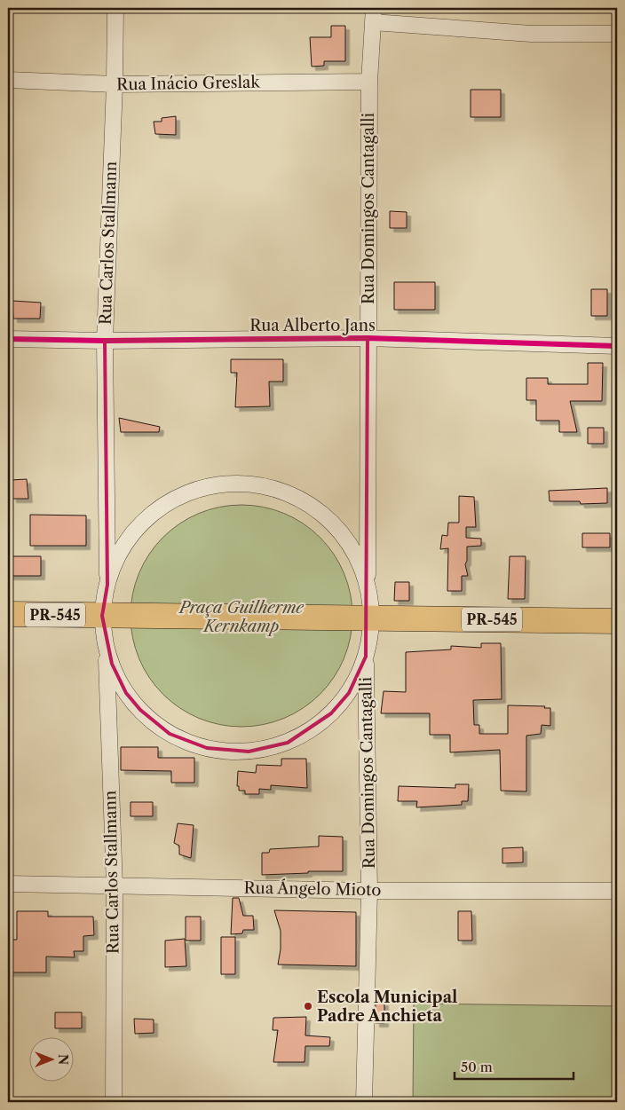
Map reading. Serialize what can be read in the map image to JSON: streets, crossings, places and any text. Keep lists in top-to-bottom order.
{
  "streets": {
    "highway": ["PR-545"],
    "street": [
      "Rua Inácio Greslak",
      "Rua Domingos Cantagalli",
      "Rua Carlos Stallmann",
      "Rua Alberto Jans",
      "Rua Ángelo Mioto"
    ]
  },
  "crossings": [
    ["Rua Inácio Greslak", "Rua Domingos Cantagalli"],
    ["Rua Inácio Greslak", "Rua Carlos Stallmann"],
    ["Rua Domingos Cantagalli", "Rua Alberto Jans"],
    ["Rua Domingos Cantagalli", "PR-545"],
    ["Rua Domingos Cantagalli", "Rua Ángelo Mioto"],
    ["Rua Carlos Stallmann", "Rua Alberto Jans"],
    ["Rua Carlos Stallmann", "Rua Ángelo Mioto"]
  ],
  "parks": ["Praça Guilherme Kernkamp"],
  "places": ["Escola Municipal Padre Anchieta"],
  "scale_bar": "50 m",
  "north": "right"
}
